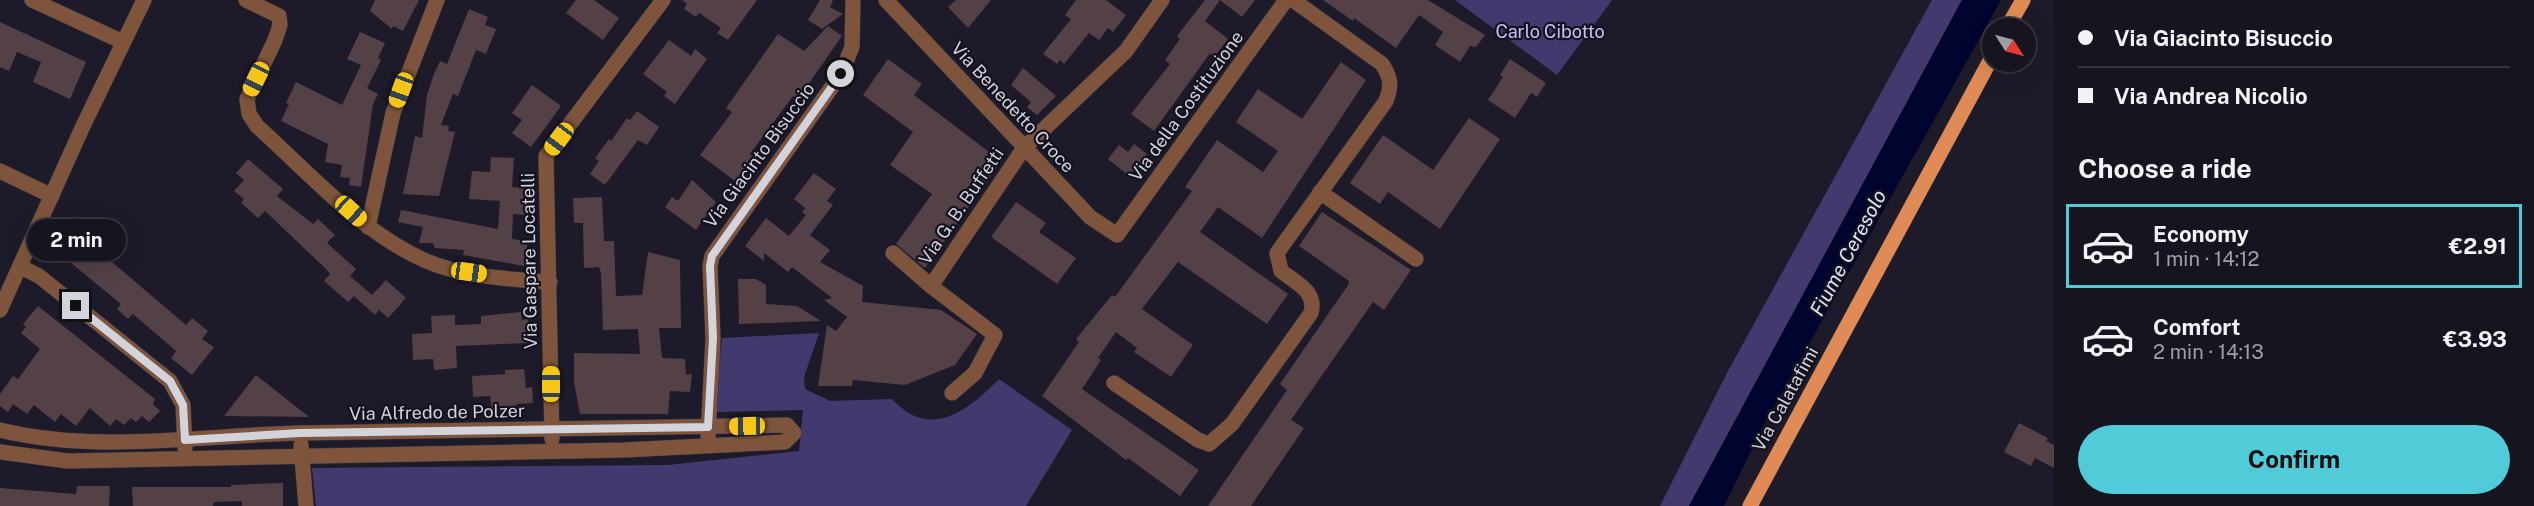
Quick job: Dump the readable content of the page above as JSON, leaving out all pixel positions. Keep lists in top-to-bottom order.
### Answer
{
  "streets": {
    "main road": ["Via Calatafimi"],
    "street": [
      "Via della Costituzione",
      "Via Benedetto Croce",
      "Via Giacinto Bisuccio",
      "Via G. B. Buffetti",
      "Via Gaspare Locatelli",
      "Via Alfredo de Polzer"
    ]
  },
  "crossings": [
    ["Via della Costituzione", "Via Benedetto Croce"],
    ["Via Benedetto Croce", "Via G. B. Buffetti"],
    ["Via Giacinto Bisuccio", "Via Alfredo de Polzer"],
    ["Via Gaspare Locatelli", "Via Alfredo de Polzer"]
  ],
  "water": ["Fiume Ceresolo"],
  "parks": ["Carlo Cibotto"],
  "north": "bottom right",
  "page": {
    "banner": ["Via Giacinto Bisuccio", "Via Andrea Nicolio"],
    "heading": "Choose a ride",
    "list": [
      {
        "name": "Economy",
        "note": "1 min · 14:12",
        "value": "€2.91"
      },
      {
        "name": "Comfort",
        "note": "2 min · 14:13",
        "value": "€3.93"
      }
    ],
    "bubble": "2 min",
    "buttons": "Confirm"
  }
}
